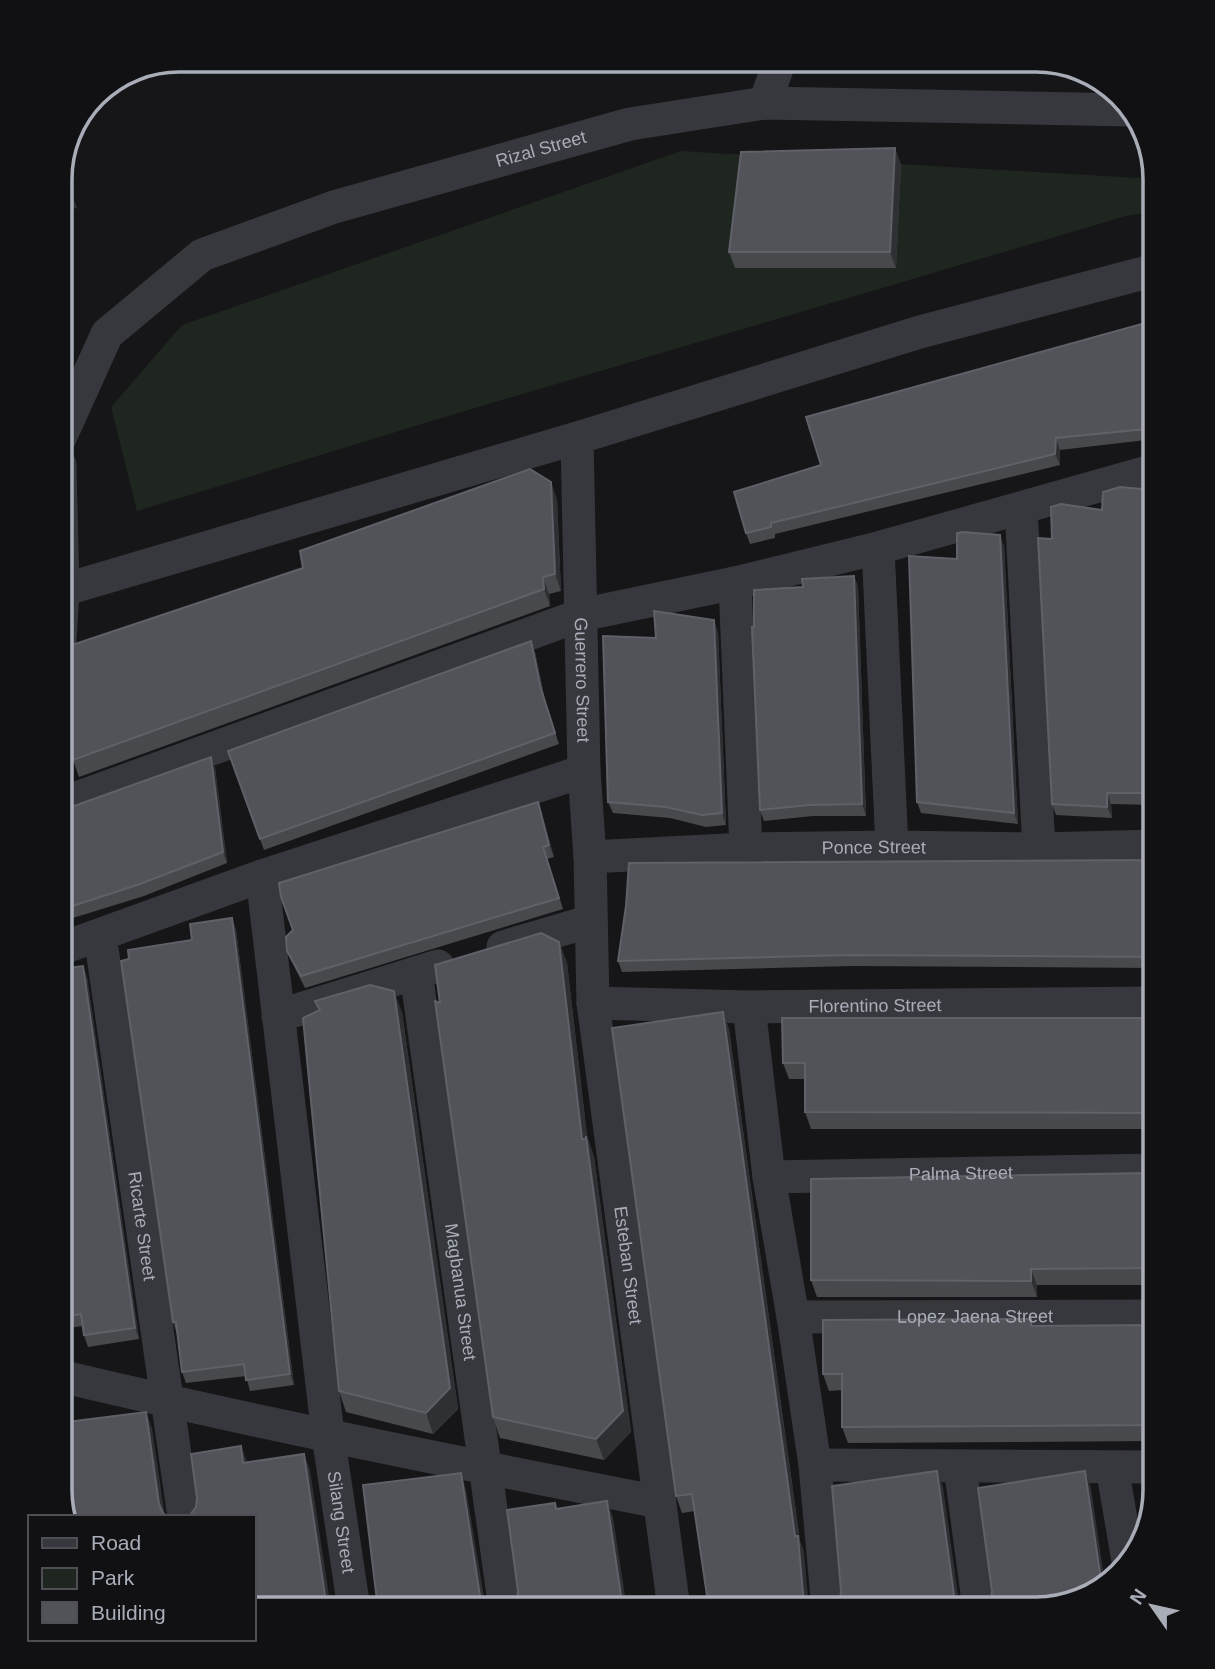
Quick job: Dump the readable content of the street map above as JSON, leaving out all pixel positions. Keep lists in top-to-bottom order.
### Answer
{
  "streets": {
    "street": [
      "Rizal Street",
      "Guerrero Street",
      "Ponce Street",
      "Florentino Street",
      "Palma Street",
      "Ricarte Street",
      "Esteban Street",
      "Magbanua Street",
      "Lopez Jaena Street",
      "Silang Street"
    ]
  },
  "crossings": [
    ["Guerrero Street", "Ponce Street"],
    ["Guerrero Street", "Esteban Street"],
    ["Florentino Street", "Esteban Street"]
  ],
  "legend": ["Road", "Park", "Building"],
  "north": "top left"
}
